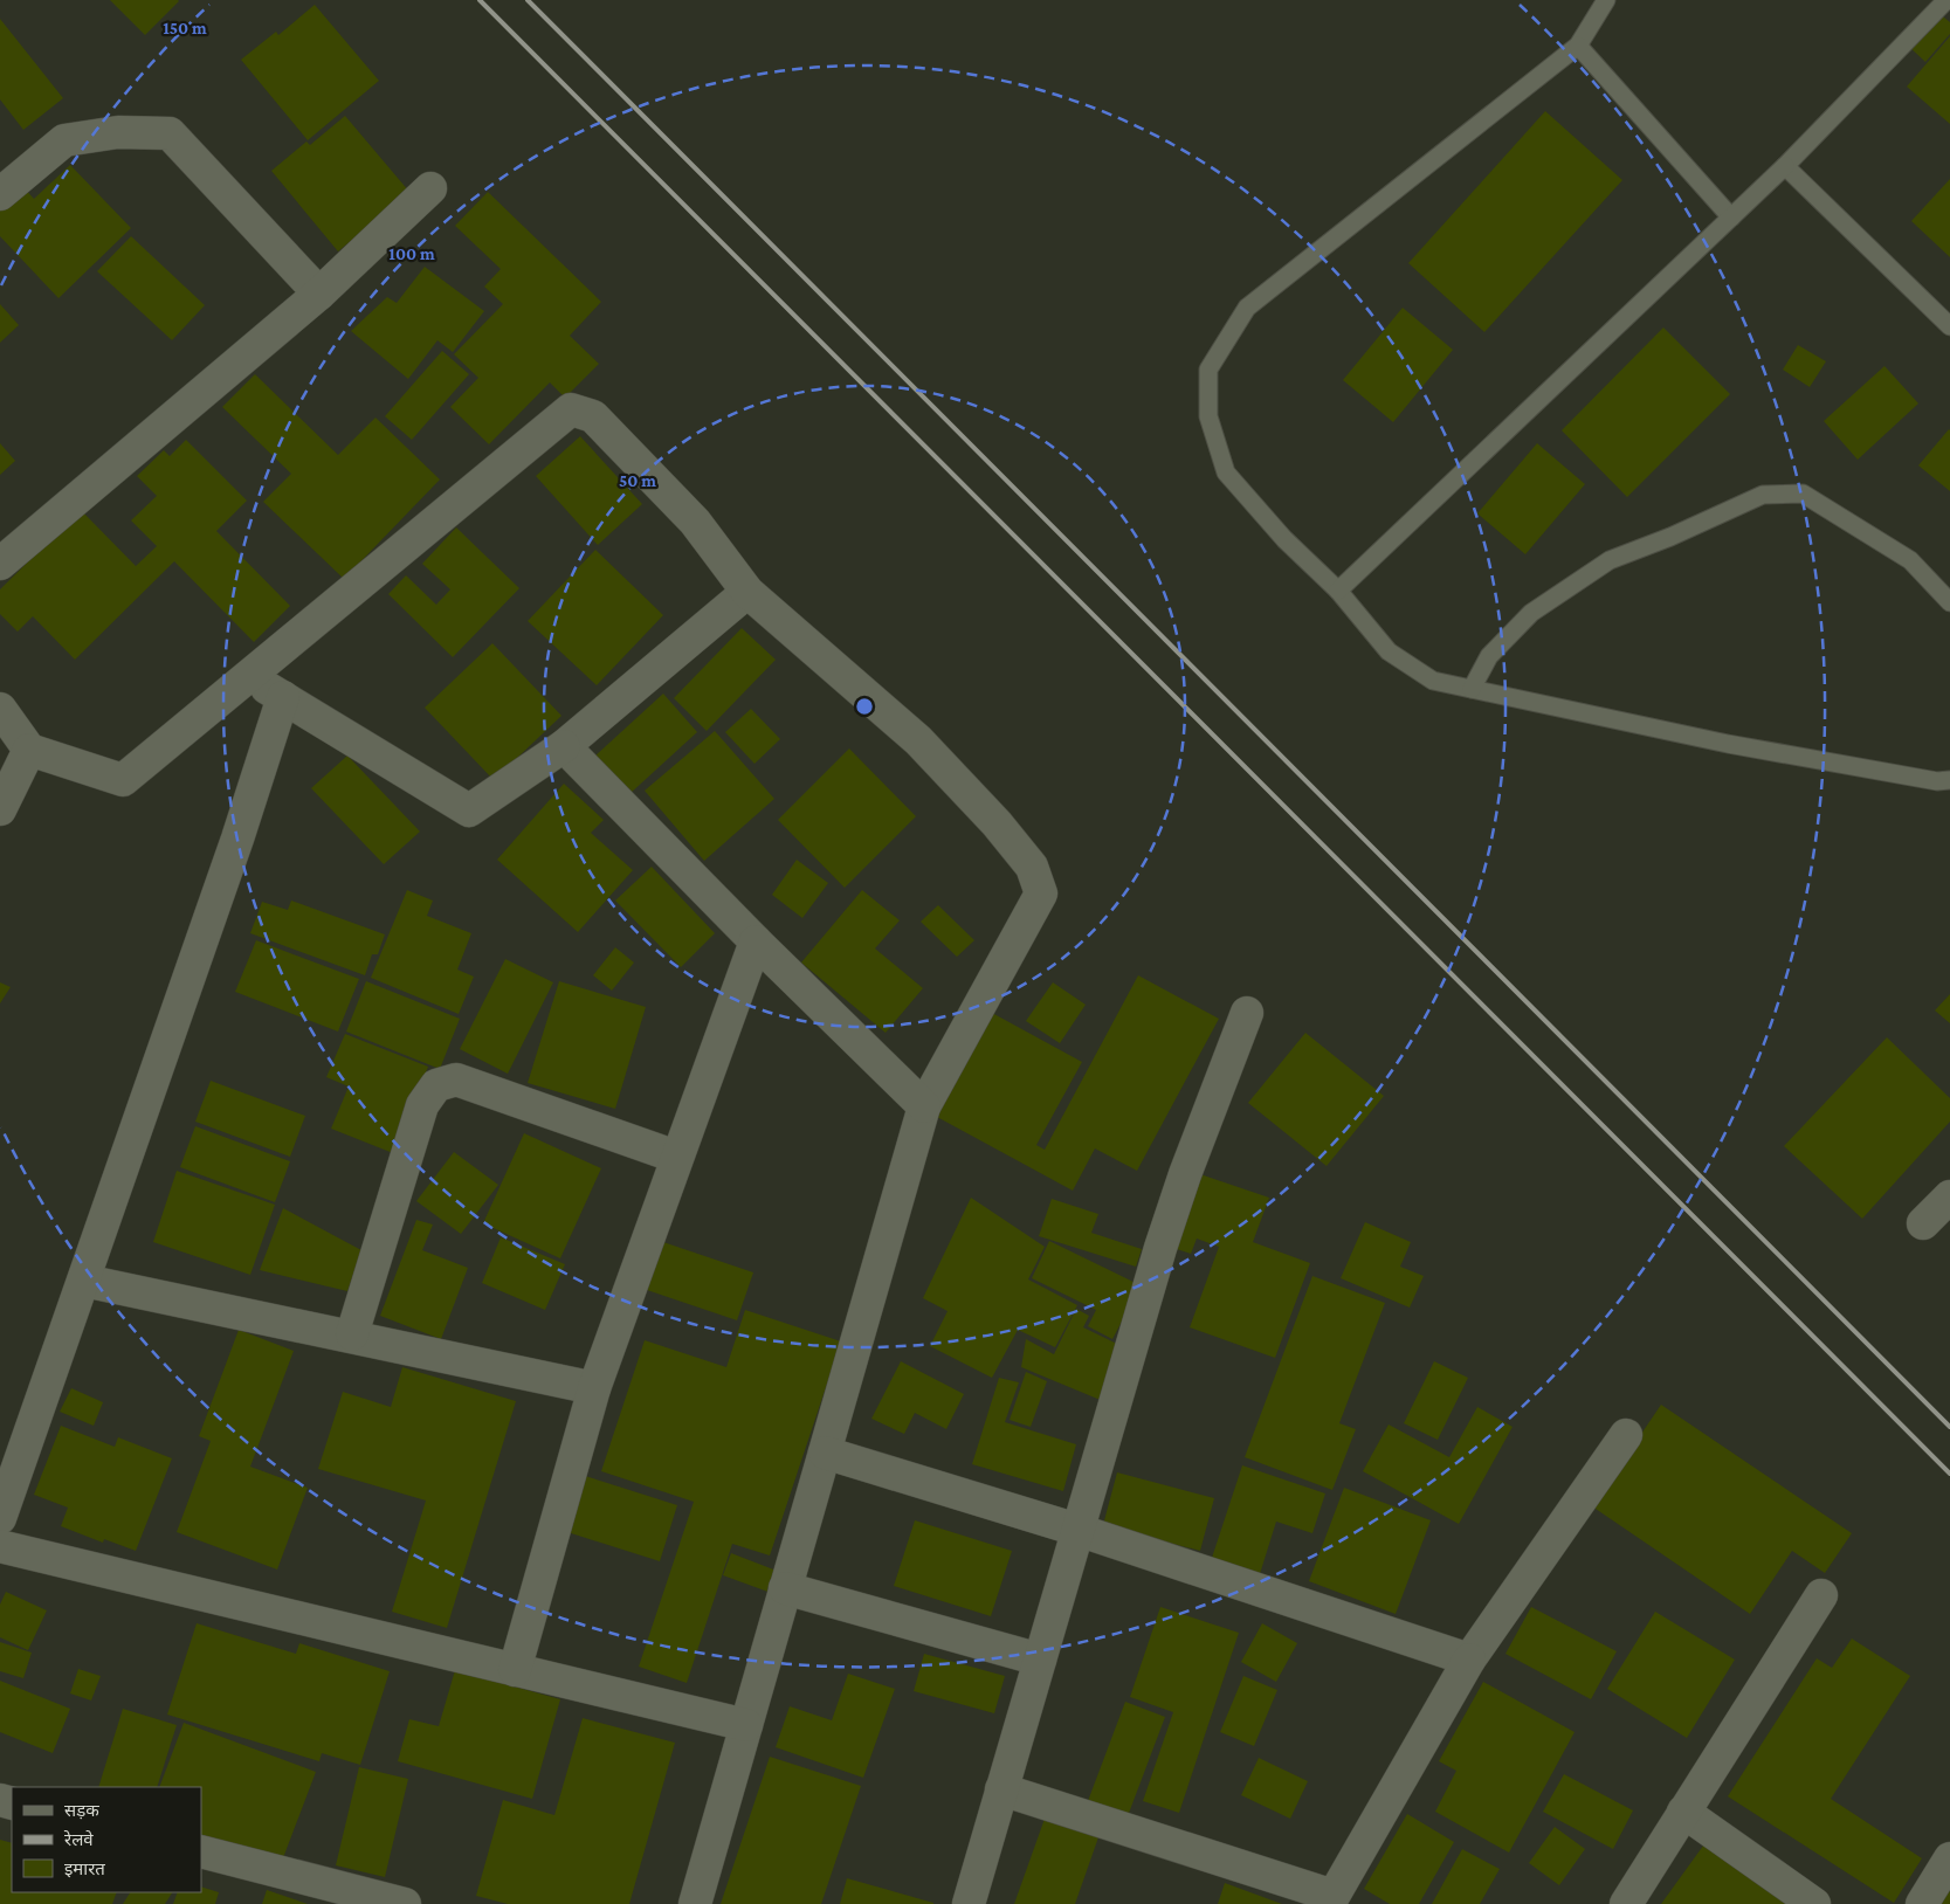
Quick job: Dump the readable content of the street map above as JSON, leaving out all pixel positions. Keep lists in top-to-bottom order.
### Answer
{
  "legend": ["सड़क", "रेलवे", "इमारत"],
  "rings": ["150 m", "100 m", "50 m"]
}
